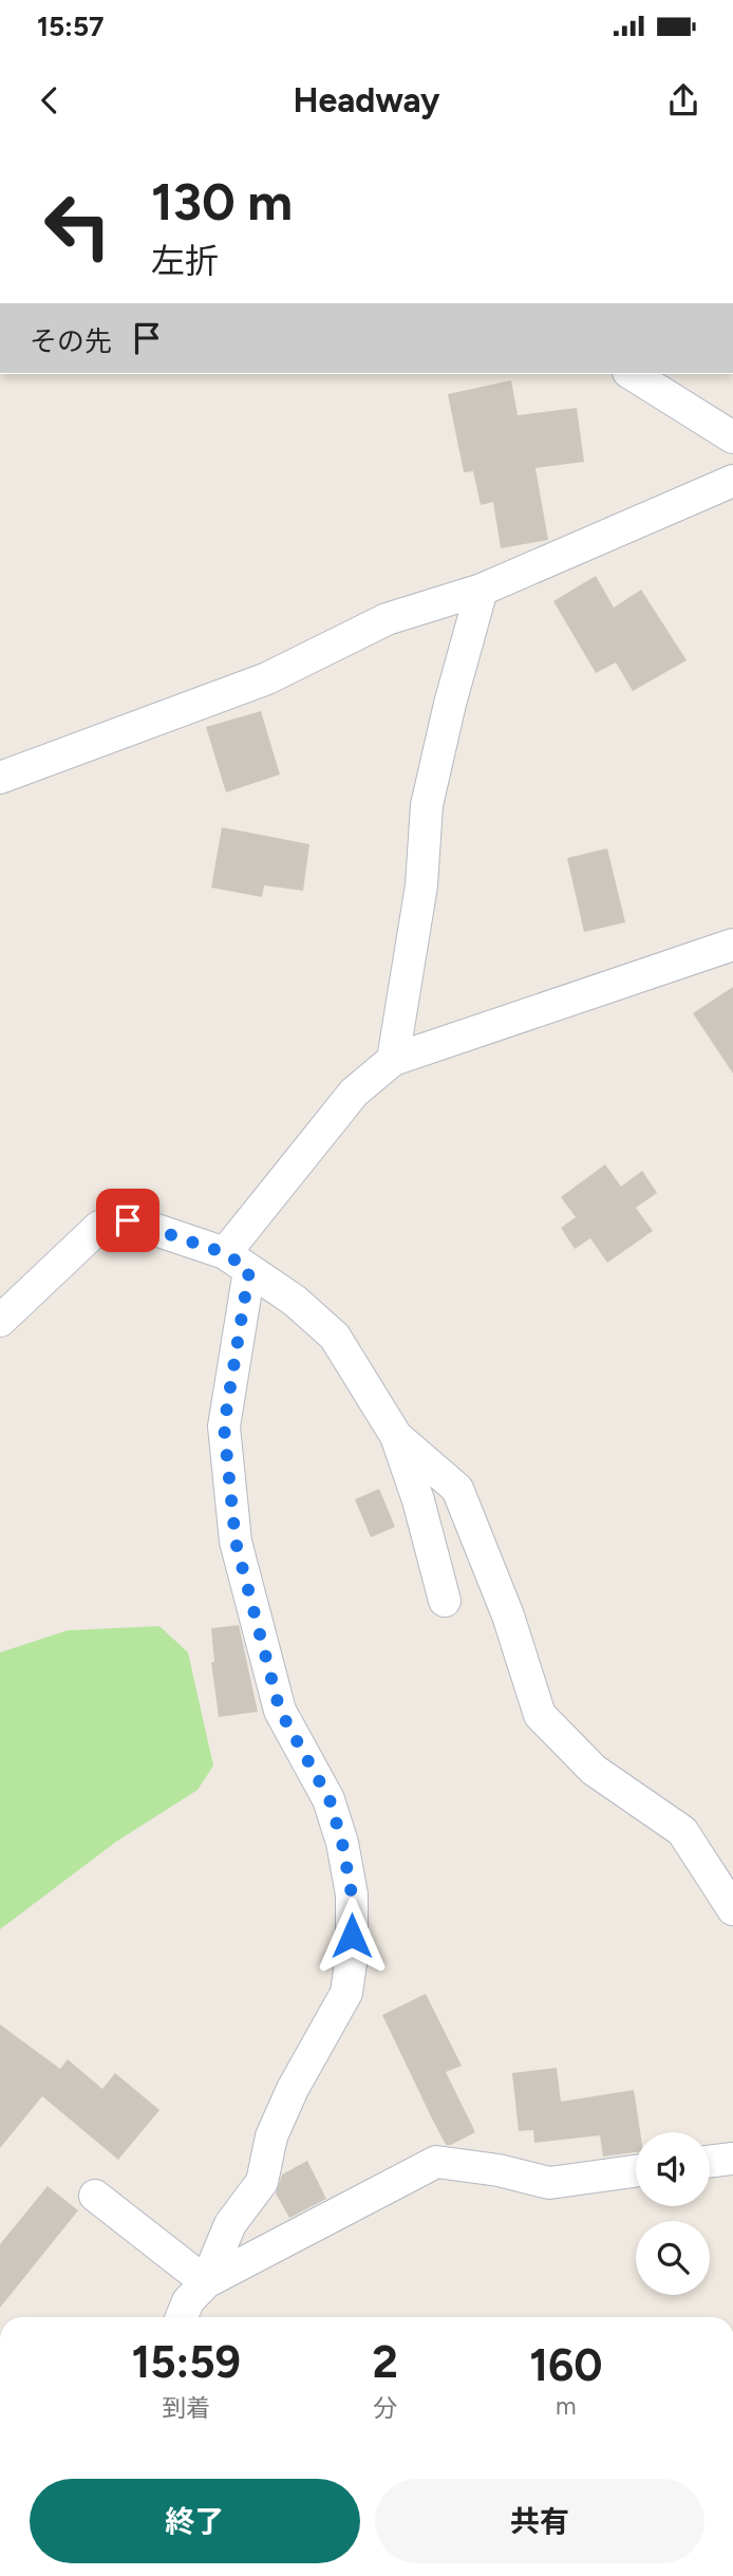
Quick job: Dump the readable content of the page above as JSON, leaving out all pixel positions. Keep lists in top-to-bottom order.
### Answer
{
  "page": {
    "status": "15:57",
    "header": "Headway",
    "turn": ["130 m", "左折"],
    "then": "その先",
    "eta": [
      "15:59",
      "到着",
      "2",
      "分",
      "160",
      "m"
    ],
    "buttons": ["終了", "共有"]
  }
}
